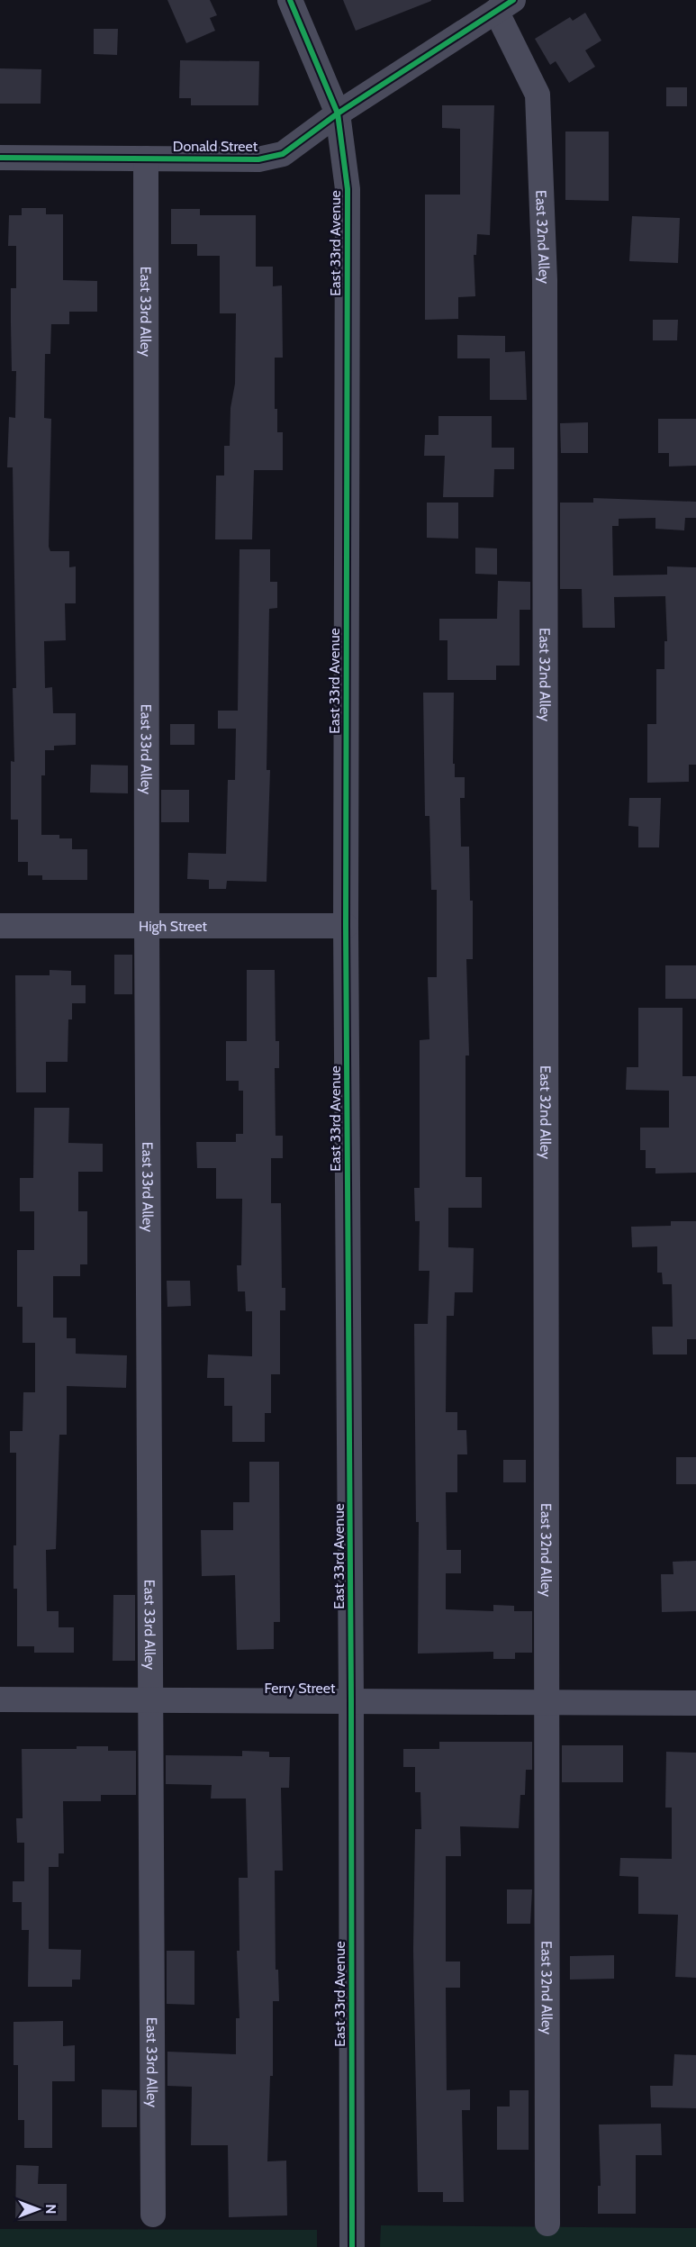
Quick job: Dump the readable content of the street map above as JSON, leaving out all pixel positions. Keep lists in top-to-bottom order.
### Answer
{
  "streets": {
    "street": [
      "Donald Street",
      "East 32nd Alley",
      "East 33rd Avenue",
      "East 33rd Alley",
      "High Street",
      "Ferry Street"
    ]
  },
  "crossings": [
    ["Donald Street", "East 32nd Alley"],
    ["Donald Street", "East 33rd Avenue"],
    ["Donald Street", "East 33rd Alley"],
    ["East 32nd Alley", "Ferry Street"],
    ["East 33rd Avenue", "High Street"],
    ["East 33rd Avenue", "Ferry Street"],
    ["East 33rd Alley", "High Street"],
    ["East 33rd Alley", "Ferry Street"]
  ],
  "north": "right"
}
